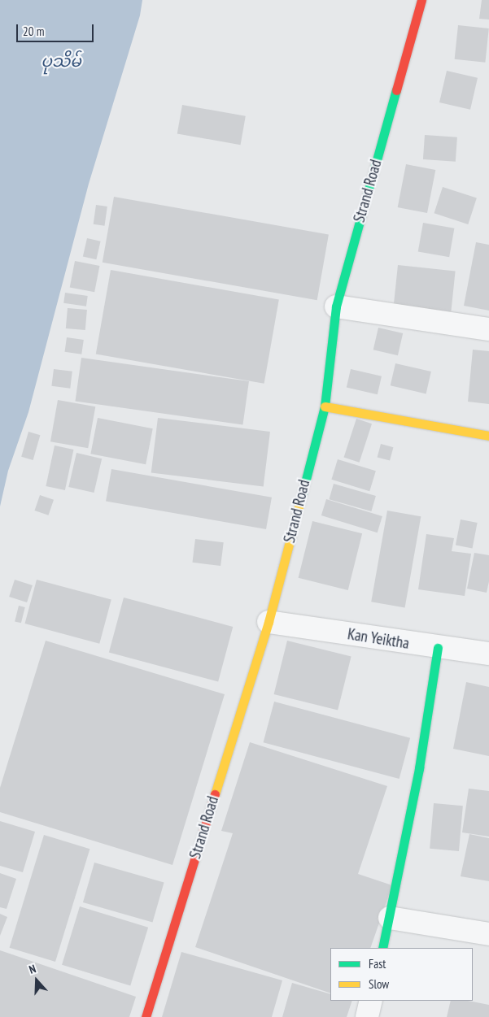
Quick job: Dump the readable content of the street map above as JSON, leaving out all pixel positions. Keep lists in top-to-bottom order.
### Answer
{
  "streets": {
    "main road": ["Strand Road"],
    "street": ["Kan Yeiktha"]
  },
  "crossings": [
    ["Strand Road", "Kan Yeiktha"]
  ],
  "water": ["ပုသိမ်"],
  "legend": ["Fast", "Slow"],
  "scale_bar": "20 m",
  "north": "top"
}
